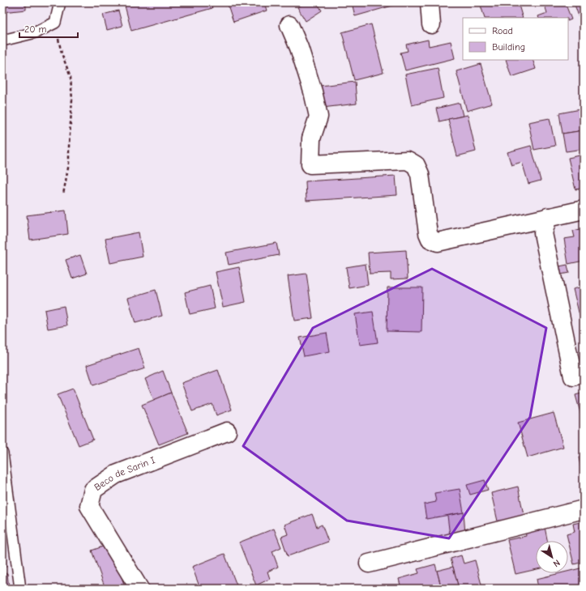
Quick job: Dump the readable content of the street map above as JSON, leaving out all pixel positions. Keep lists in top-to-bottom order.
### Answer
{
  "streets": {
    "street": ["Beco de Sarin I"]
  },
  "legend": ["Road", "Building"],
  "scale_bar": "20 m",
  "north": "bottom right"
}
